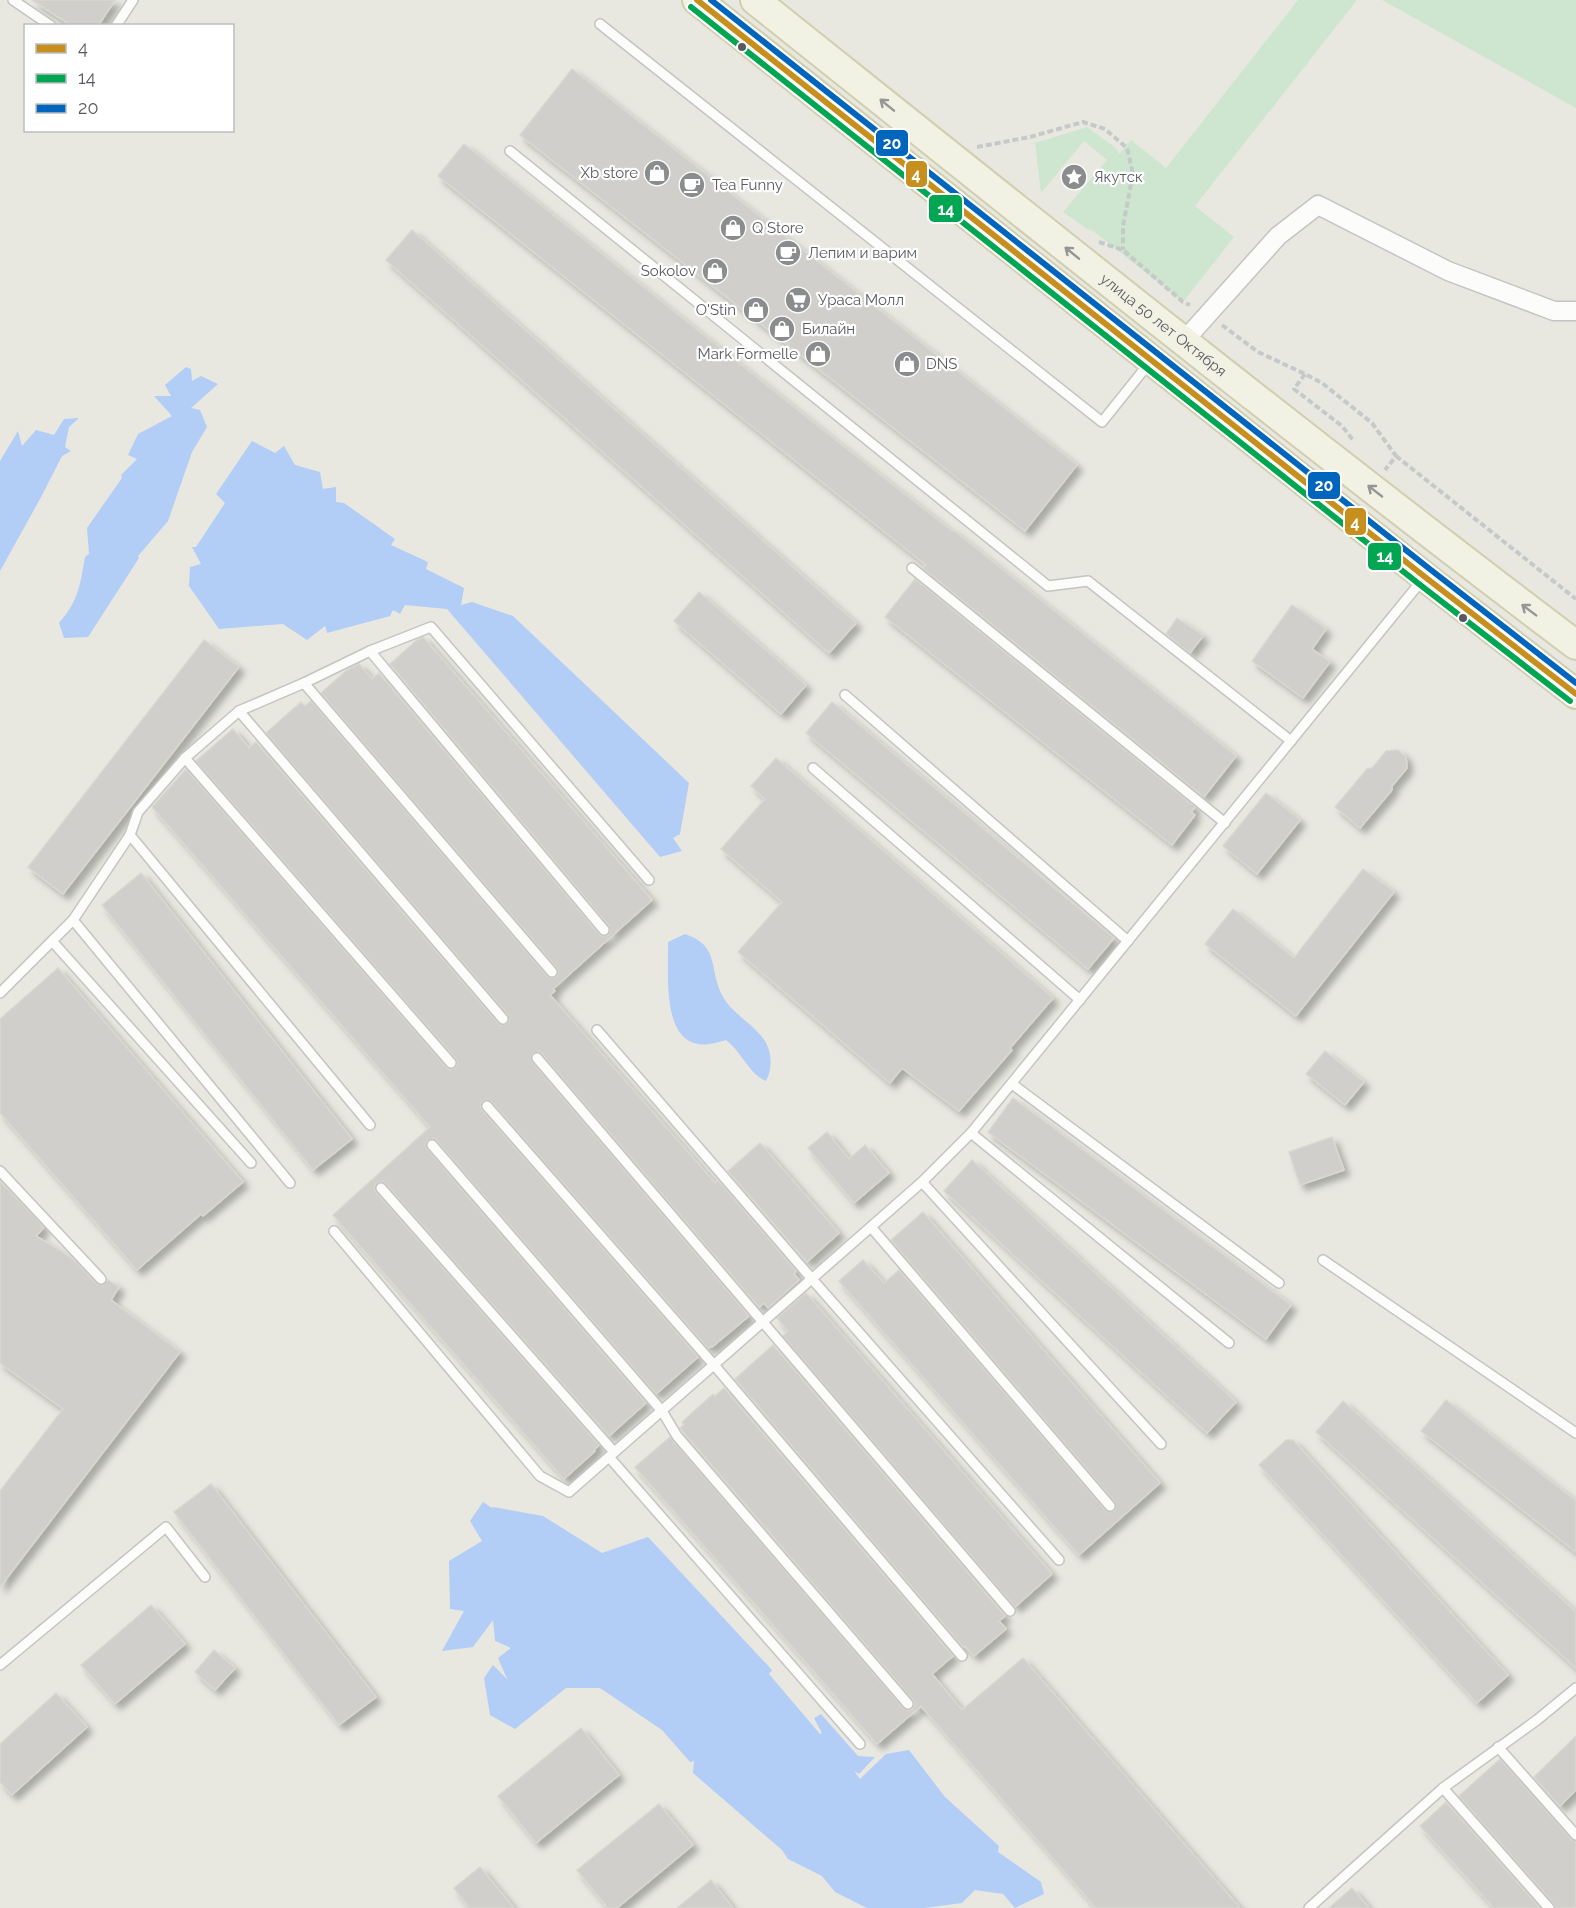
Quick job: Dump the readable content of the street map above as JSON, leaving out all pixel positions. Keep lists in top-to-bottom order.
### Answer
{
  "streets": {
    "main road": ["улица 50 лет Октября"]
  },
  "places": {
    "shop": [
      "Xb store",
      "Q Store",
      "Sokolov",
      "O'Stin",
      "Билайн",
      "Mark Formelle",
      "DNS"
    ],
    "place": ["Якутск"],
    "cafe": ["Tea Funny", "Лепим и варим"],
    "supermarket": ["Ураса Молл"]
  },
  "lines": ["transit line 4", "transit line 20", "transit line 14"],
  "legend": ["4", "14", "20"]
}
